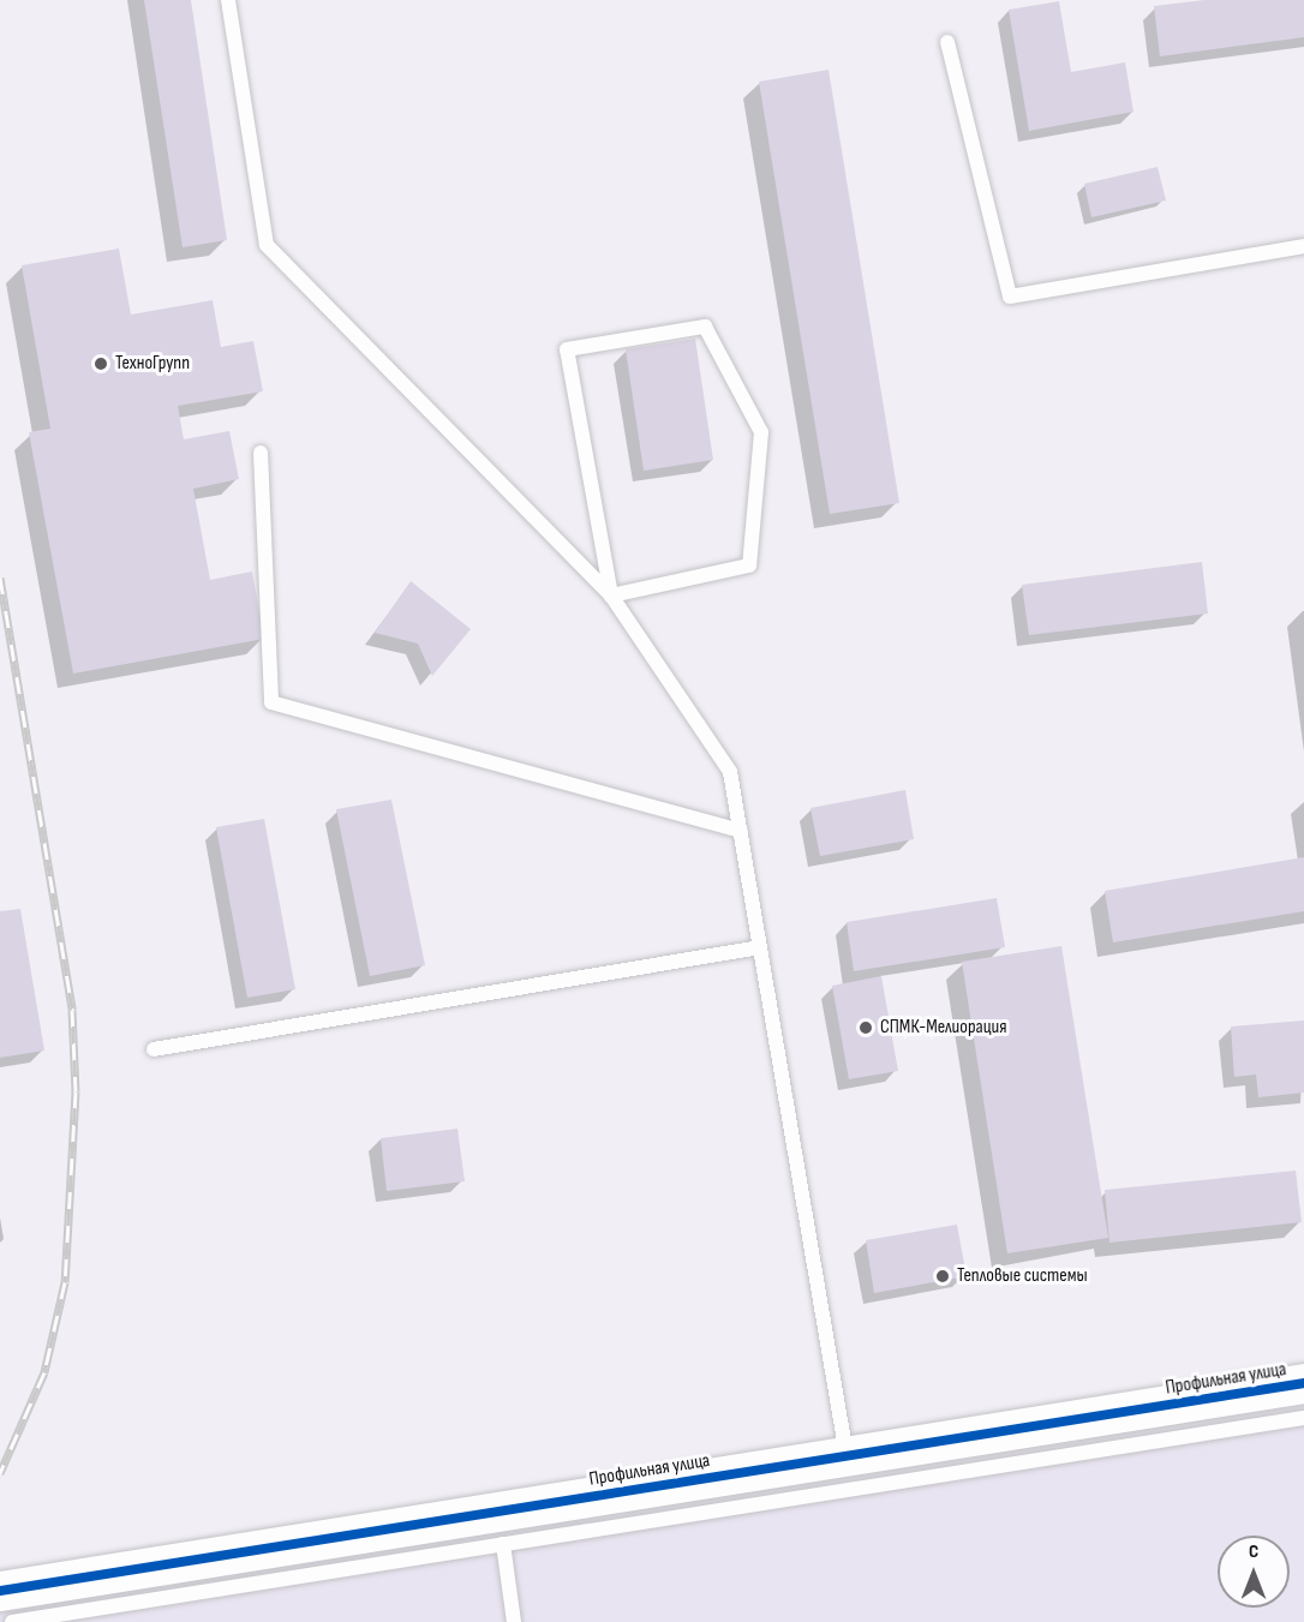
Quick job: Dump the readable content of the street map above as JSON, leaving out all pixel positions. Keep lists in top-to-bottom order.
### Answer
{
  "streets": {
    "street": ["Профильная улица"]
  },
  "places": ["ТехноГрупп", "СПМК-Мелиорация", "Тепловые системы"],
  "north": "top"
}
